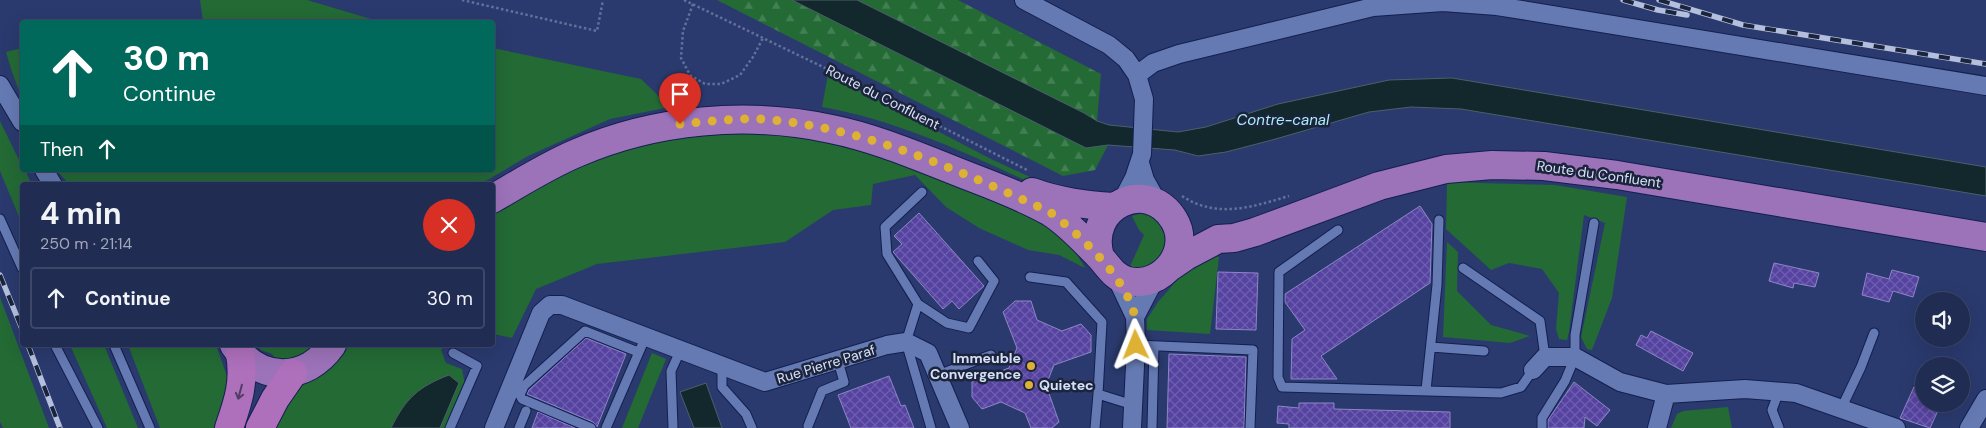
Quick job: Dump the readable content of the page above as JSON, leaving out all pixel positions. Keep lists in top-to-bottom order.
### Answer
{
  "streets": {
    "main road": ["Route du Confluent"],
    "street": ["Rue Pierre Paraf"]
  },
  "water": ["Contre-canal"],
  "places": ["Immeuble Convergence", "Quietec"],
  "page": {
    "turn": ["30 m", "Continue"],
    "then": "Then",
    "heading": ["4 min", "250 m · 21:14"],
    "list": [
      {
        "name": "Continue",
        "value": "30 m"
      }
    ]
  }
}
